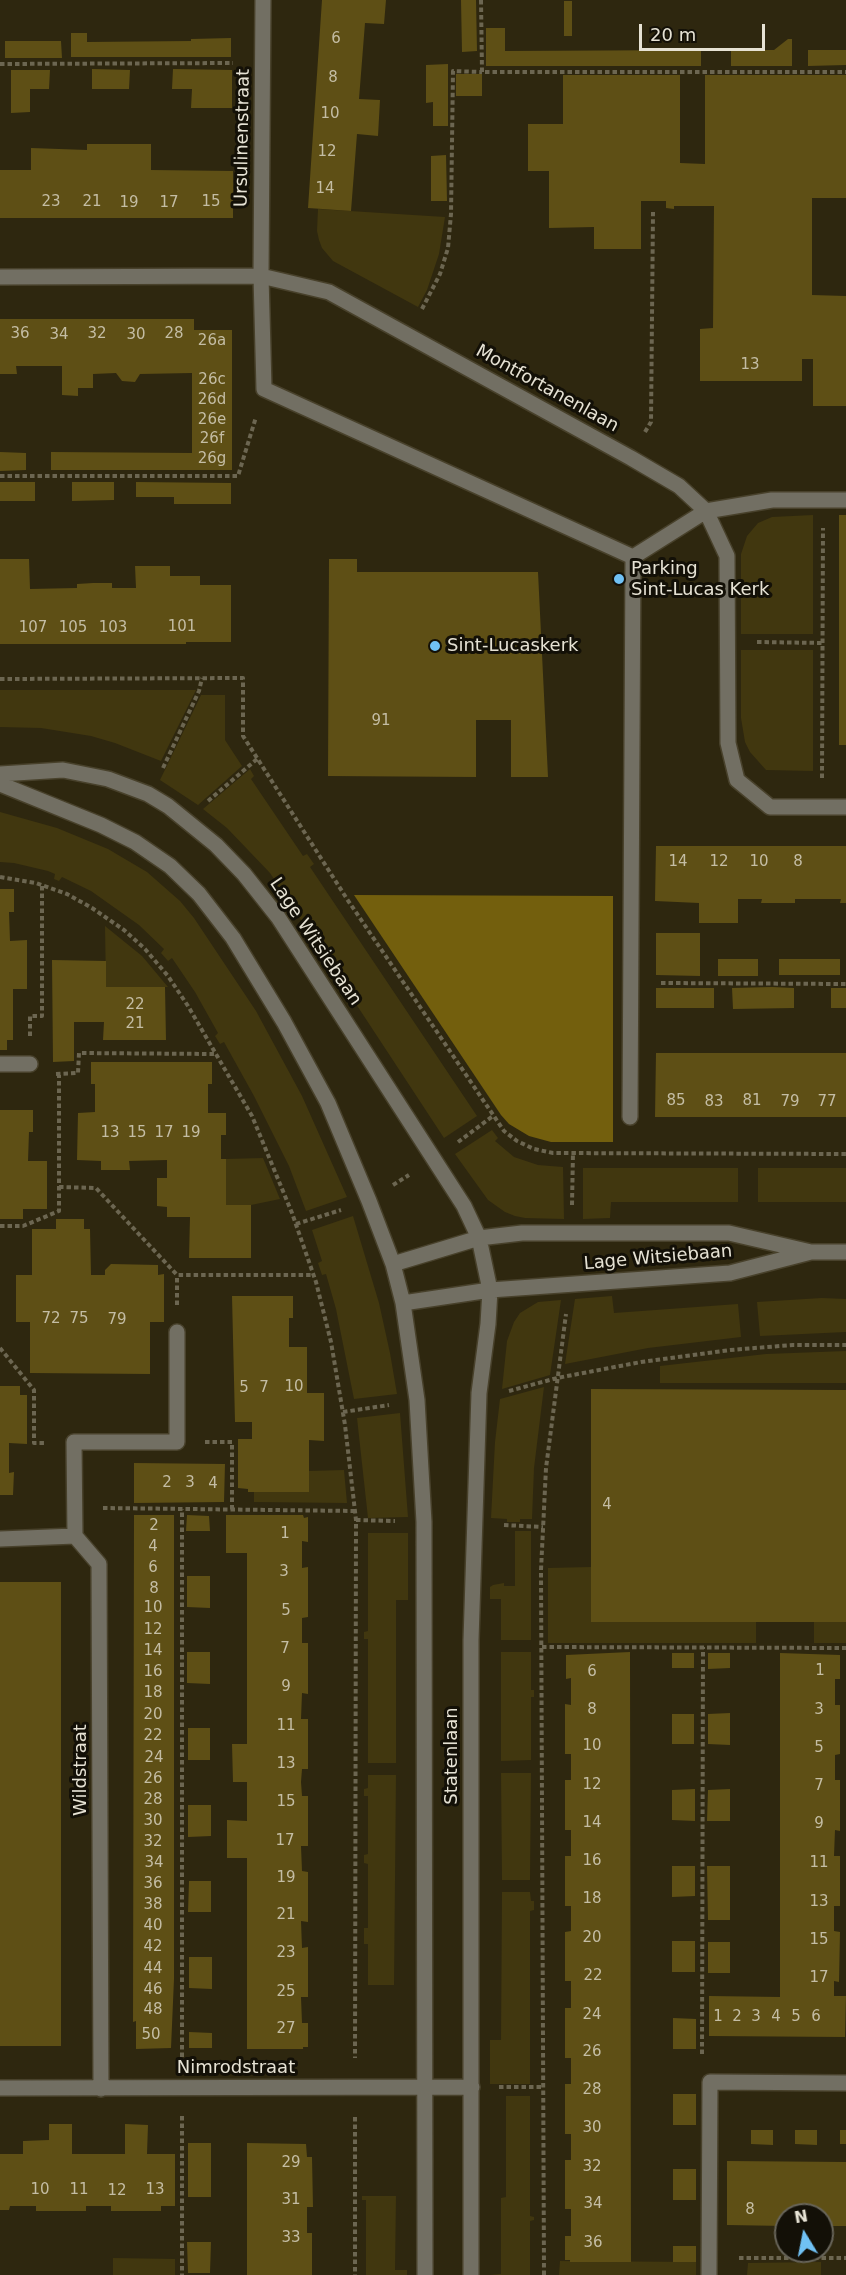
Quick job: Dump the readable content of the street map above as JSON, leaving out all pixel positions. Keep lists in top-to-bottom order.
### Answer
{
  "streets": {
    "street": [
      "Ursulinenstraat",
      "Montfortanenlaan",
      "Lage Witsiebaan",
      "Statenlaan",
      "Wildstraat",
      "Nimrodstraat"
    ]
  },
  "crossings": [
    ["Ursulinenstraat", "Montfortanenlaan"],
    ["Lage Witsiebaan", "Statenlaan"],
    ["Statenlaan", "Nimrodstraat"],
    ["Wildstraat", "Nimrodstraat"]
  ],
  "places": ["Parking Sint-Lucas Kerk", "Sint-Lucaskerk"],
  "house_numbers": [
    "6",
    "8",
    "10",
    "12",
    "14",
    "23",
    "21",
    "15",
    "19",
    "17",
    "36",
    "32",
    "28",
    "34",
    "30",
    "26a",
    "13",
    "26c",
    "26d",
    "26e",
    "26f",
    "26g",
    "101",
    "107",
    "105",
    "103",
    "91",
    "14",
    "12",
    "10",
    "8",
    "22",
    "21",
    "85",
    "81",
    "83",
    "79",
    "77",
    "13",
    "15",
    "17",
    "19",
    "72",
    "75",
    "79",
    "10",
    "5",
    "7",
    "2",
    "3",
    "4",
    "4",
    "2",
    "1",
    "4",
    "6",
    "3",
    "8",
    "10",
    "5",
    "12",
    "7",
    "14",
    "1",
    "16",
    "6",
    "9",
    "18",
    "8",
    "3",
    "20",
    "11",
    "22",
    "10",
    "5",
    "24",
    "13",
    "26",
    "12",
    "7",
    "28",
    "15",
    "30",
    "14",
    "9",
    "17",
    "32",
    "16",
    "34",
    "11",
    "19",
    "36",
    "18",
    "13",
    "38",
    "21",
    "40",
    "20",
    "15",
    "42",
    "23",
    "44",
    "22",
    "17",
    "46",
    "25",
    "48",
    "24",
    "1",
    "2",
    "3",
    "4",
    "5",
    "6",
    "27",
    "50",
    "26",
    "28",
    "30",
    "29",
    "32",
    "10",
    "11",
    "13",
    "12",
    "31",
    "34",
    "8",
    "33",
    "36"
  ],
  "scale_bar": "20 m",
  "north": "top"
}
